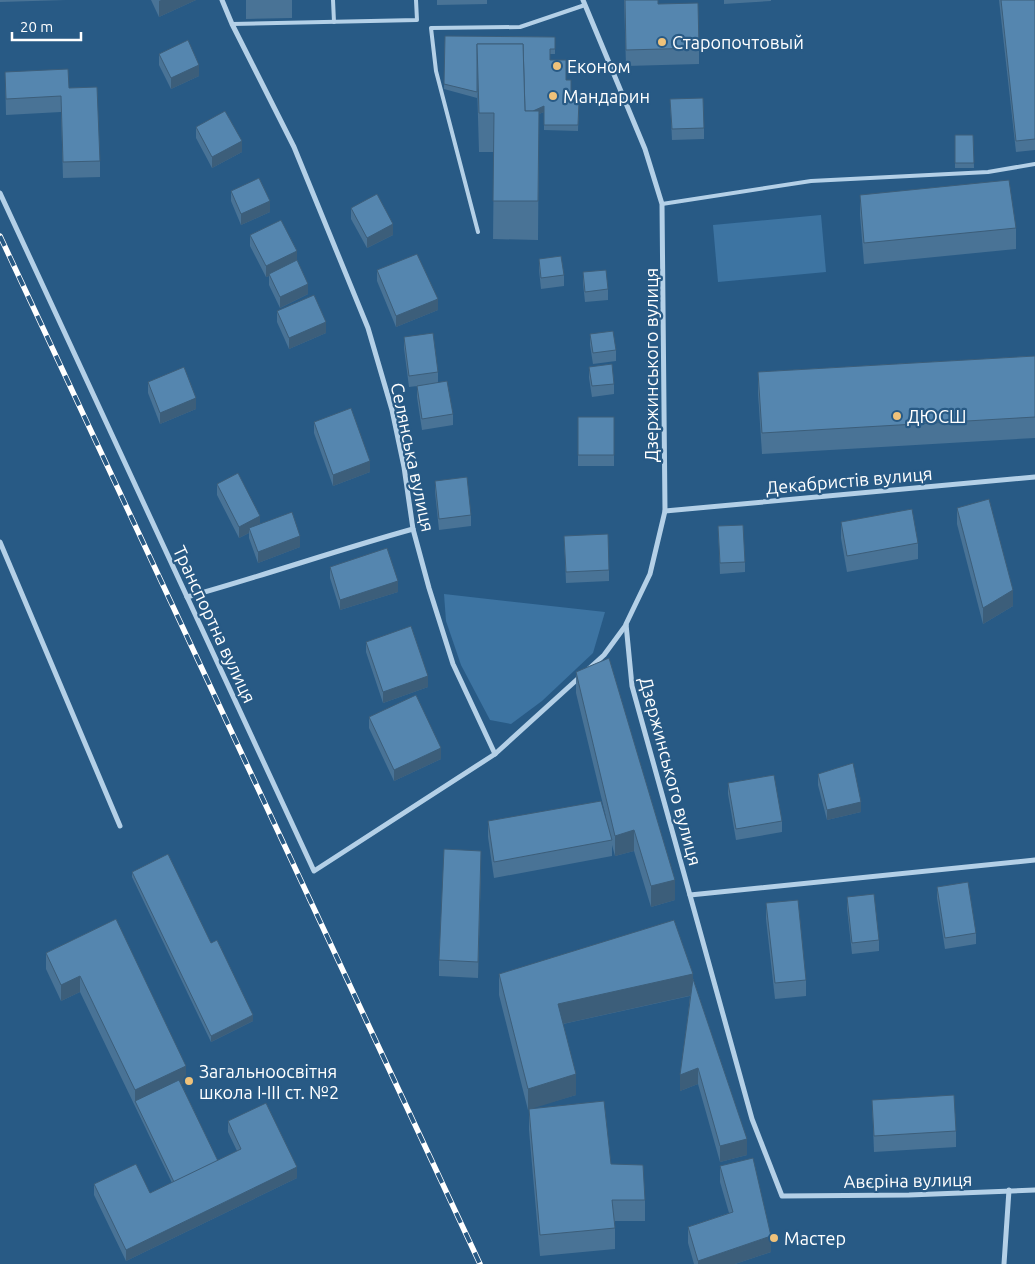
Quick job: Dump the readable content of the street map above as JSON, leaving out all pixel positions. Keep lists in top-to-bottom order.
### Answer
{
  "streets": {
    "street": [
      "Дзержинського вулиця",
      "Селянська вулиця",
      "Декабристів вулиця",
      "Транспортна вулиця",
      "Авєріна вулиця"
    ]
  },
  "crossings": [
    ["Дзержинського вулиця", "Декабристів вулиця"],
    ["Дзержинського вулиця", "Авєріна вулиця"],
    ["Селянська вулиця", "Транспортна вулиця"]
  ],
  "places": [
    "Старопочтовый",
    "Економ",
    "Мандарин",
    "ДЮСШ",
    "Загальноосвітня школа І-ІІІ ст. №2",
    "Мастер"
  ],
  "scale_bar": "20 m"
}
